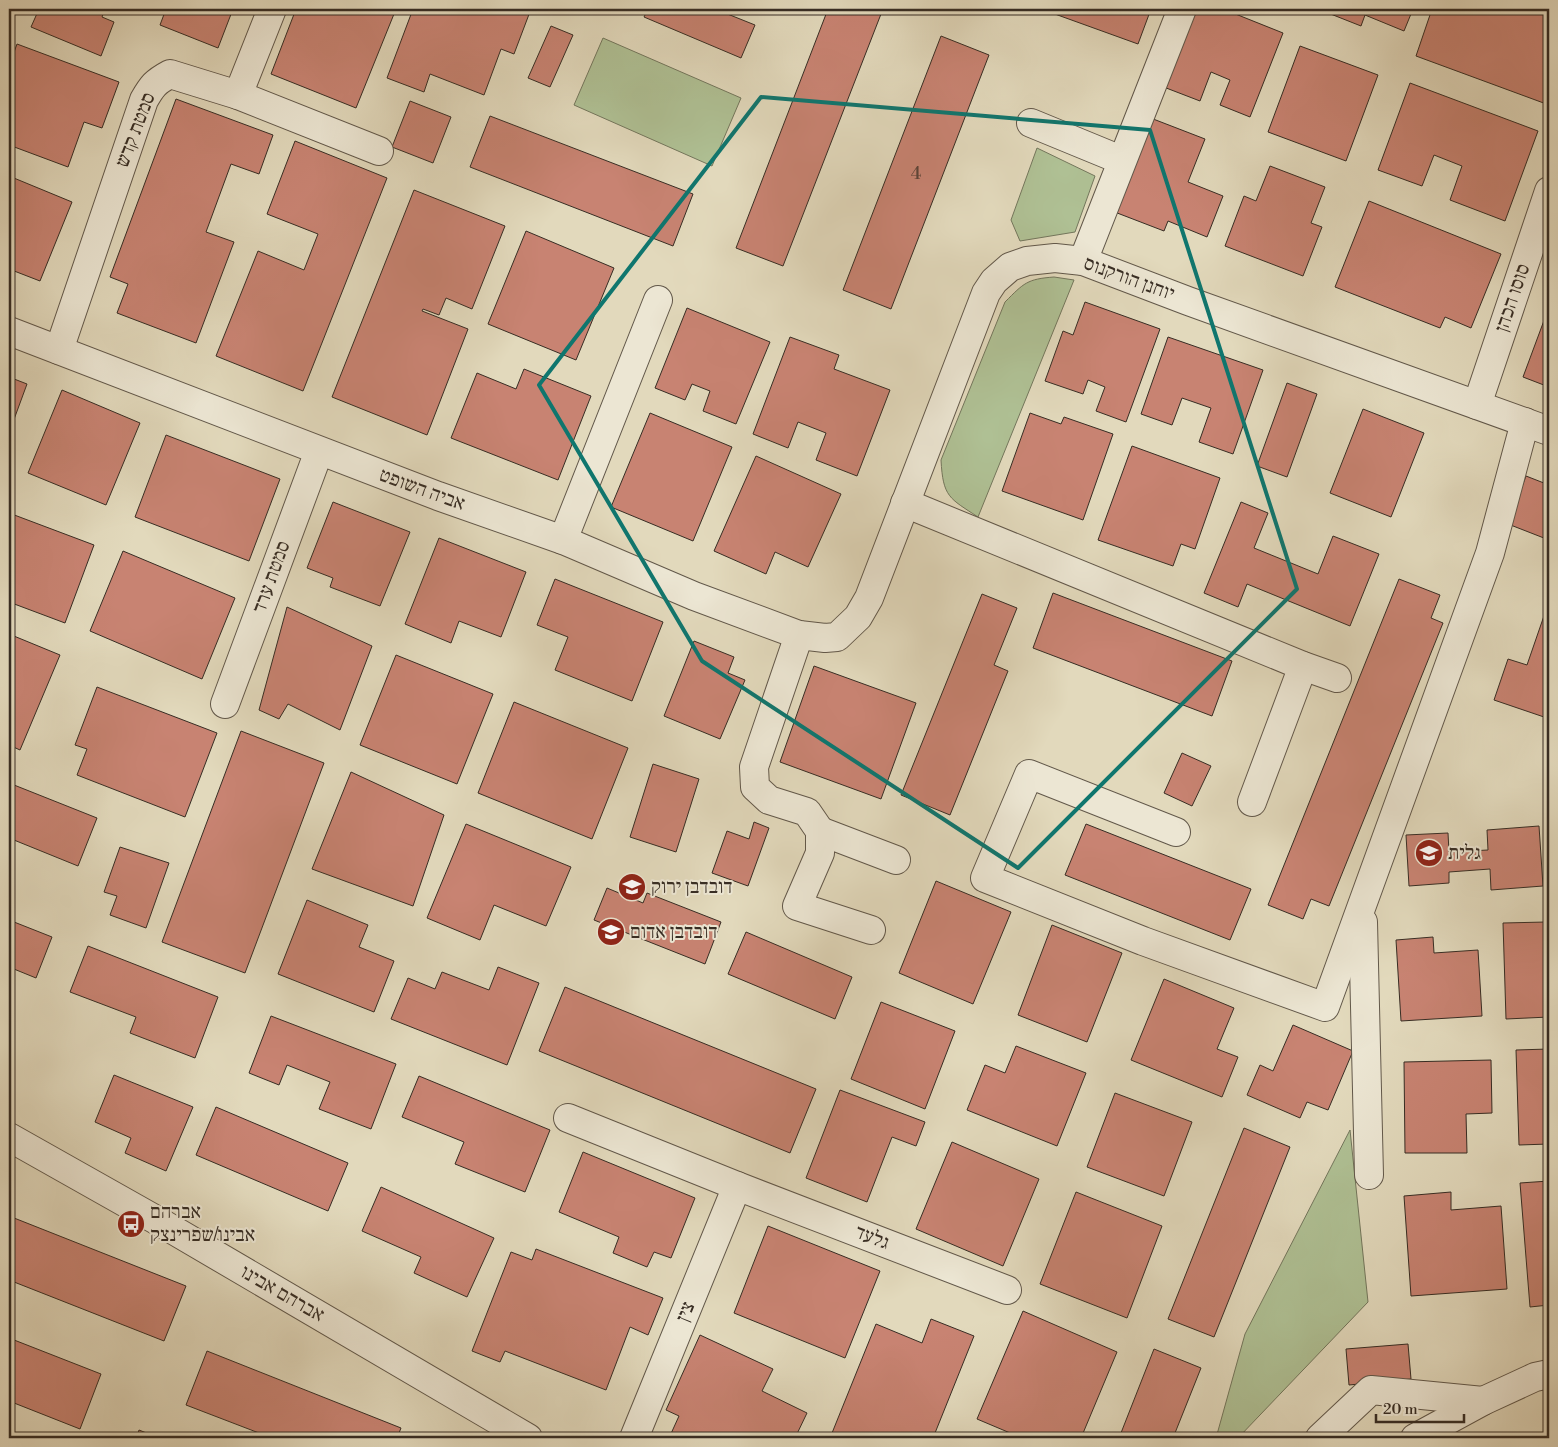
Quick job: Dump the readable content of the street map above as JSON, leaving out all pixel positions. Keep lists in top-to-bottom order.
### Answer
{
  "streets": {
    "street": [
      "סמטת קדש",
      "יוחנן הורקנוס",
      "סוסו הכהן",
      "אביה השופט",
      "סמטת ערד",
      "גלעד",
      "אברהם אבינו",
      "צין"
    ]
  },
  "crossings": [
    ["סמטת קדש", "אביה השופט"],
    ["יוחנן הורקנוס", "סוסו הכהן"],
    ["יוחנן הורקנוס", "אביה השופט"],
    ["אביה השופט", "סמטת ערד"],
    ["גלעד", "צין"]
  ],
  "places": {
    "school or university": ["גלית", "דובדבן ירוק", "דובדבן אדום"],
    "bus stop": ["אברהם אבינו/שפרינצק"]
  },
  "house_numbers": ["4"],
  "scale_bar": "20 m"
}
